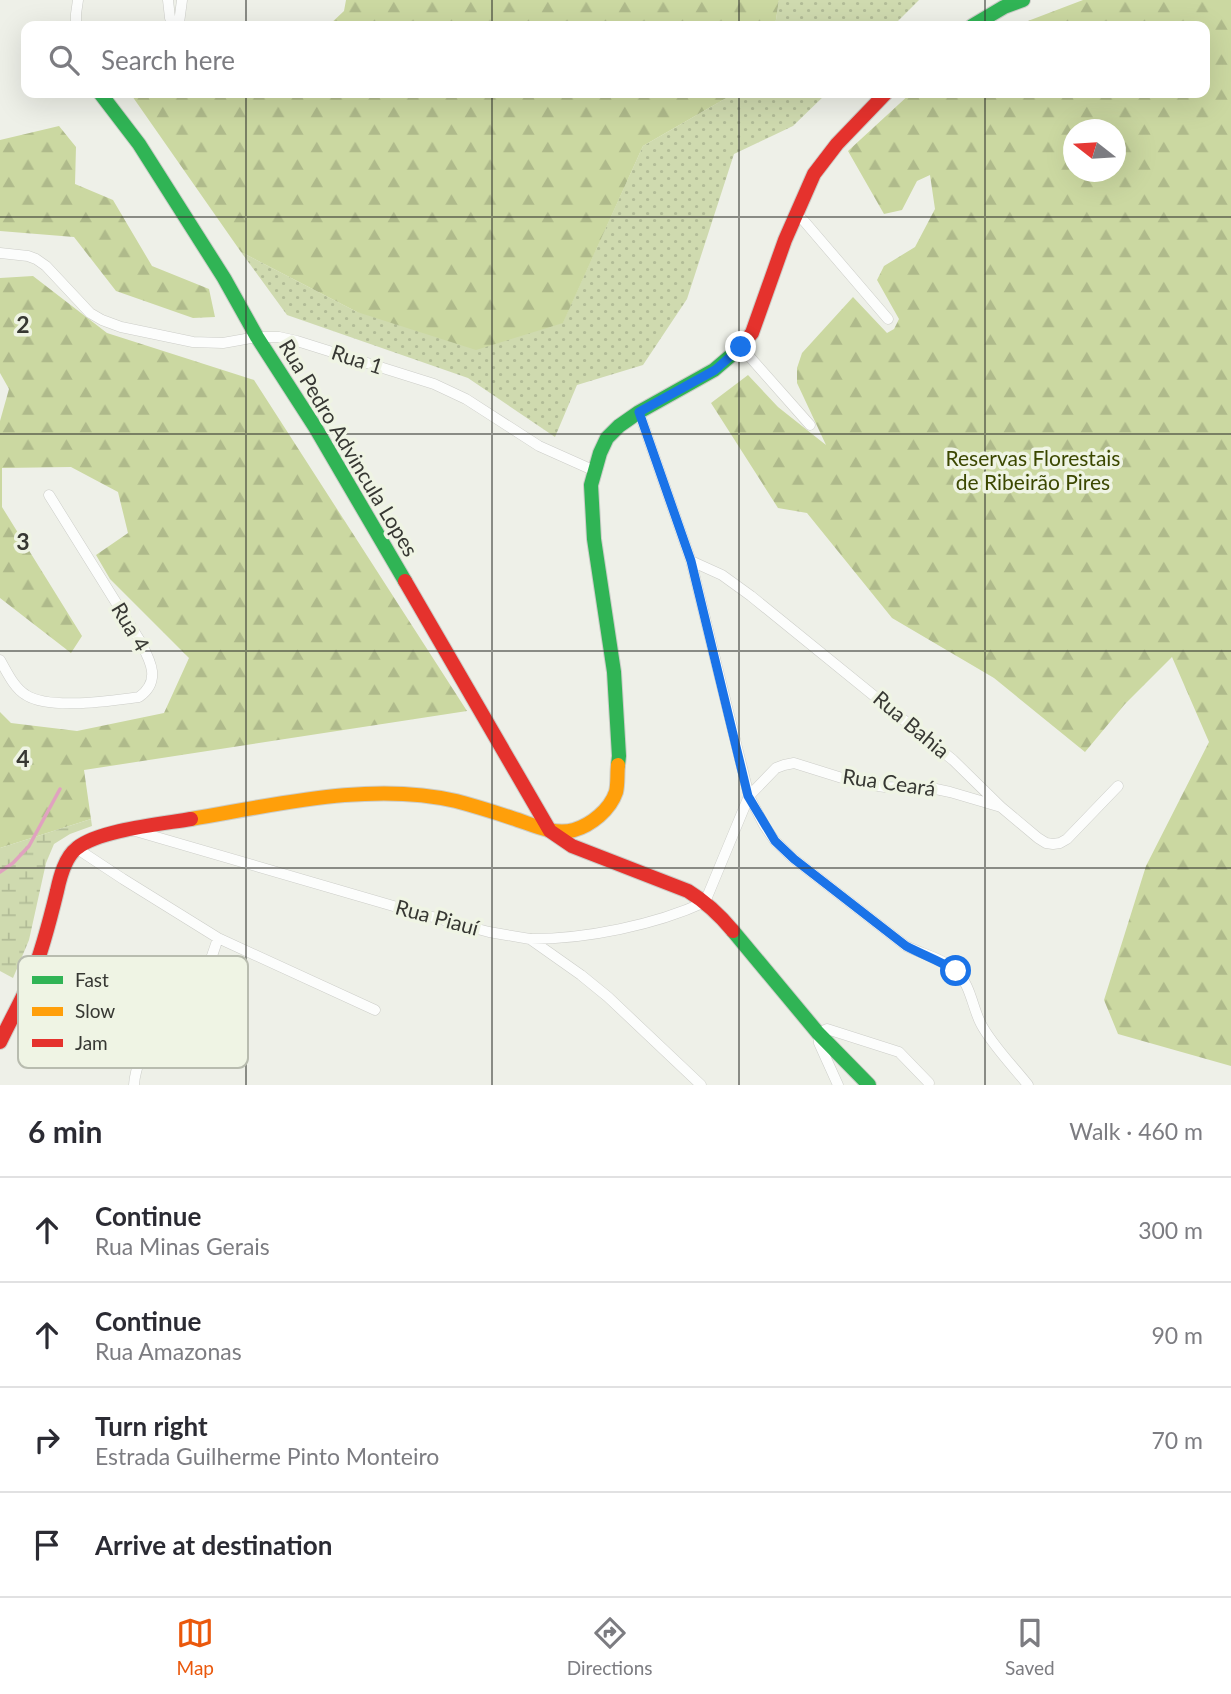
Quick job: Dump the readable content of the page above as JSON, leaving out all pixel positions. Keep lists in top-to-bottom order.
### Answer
{
  "streets": {
    "main road": ["Rua Pedro Advincula Lopes"],
    "street": [
      "Rua 1",
      "Rua 4",
      "Rua Bahia",
      "Rua Ceará",
      "Rua Piauí"
    ]
  },
  "crossings": [
    ["Rua 1", "Rua Pedro Advincula Lopes"],
    ["Rua Bahia", "Rua Ceará"]
  ],
  "parks": ["Reservas Florestais de Ribeirão Pires"],
  "legend": ["Fast", "Slow", "Jam"],
  "north": "left",
  "page": {
    "search": "Search here",
    "heading": ["6 min", "Walk · 460 m"],
    "list": [
      ["Continue", "Rua Minas Gerais", "300 m"],
      ["Continue", "Rua Amazonas", "90 m"],
      ["Turn right", "Estrada Guilherme Pinto Monteiro", "70 m"],
      "Arrive at destination"
    ],
    "nav": ["Map", "Directions", "Saved"]
  },
  "grid": {
    "rows": ["2", "3", "4"]
  }
}
